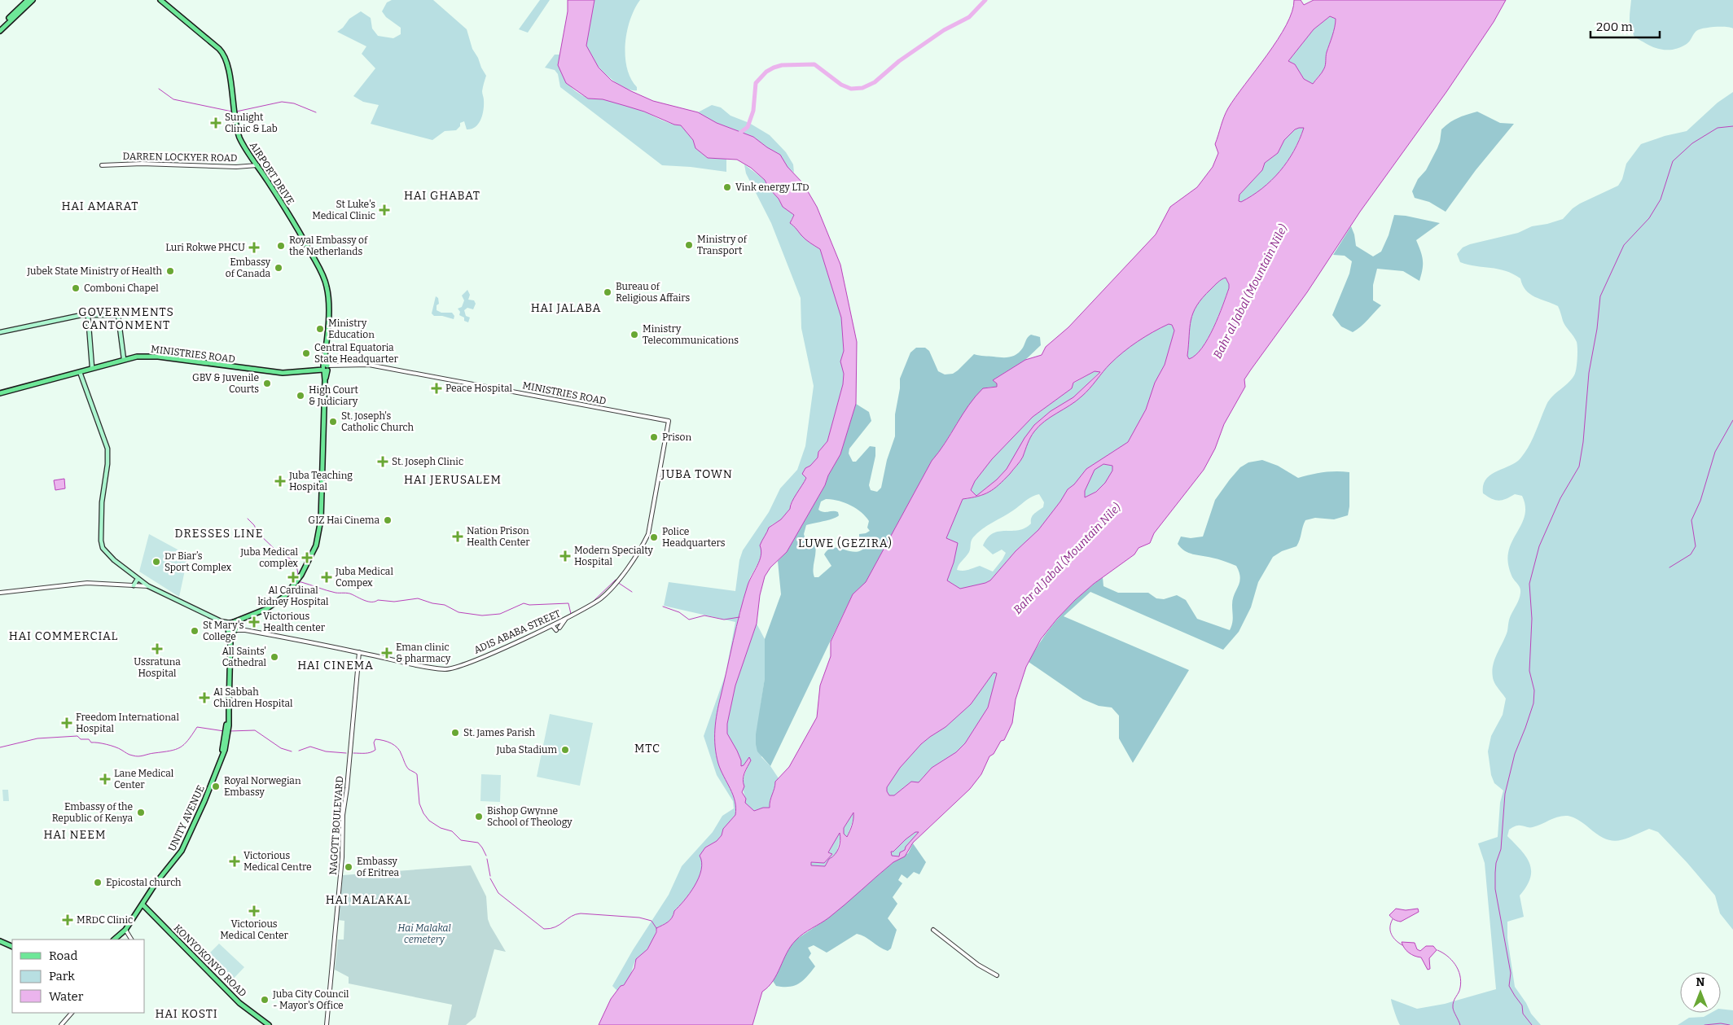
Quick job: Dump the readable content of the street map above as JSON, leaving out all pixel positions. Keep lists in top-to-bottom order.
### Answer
{
  "streets": {
    "main road": [
      "AIRPORT DRIVE",
      "MINISTRIES ROAD",
      "UNITY AVENUE",
      "KONYOKONYO ROAD"
    ],
    "street": ["DARREN LOCKYER ROAD", "ADIS ABABA STREET", "NAGOTT BOULEVARD"]
  },
  "crossings": [
    ["DARREN LOCKYER ROAD", "AIRPORT DRIVE"],
    ["AIRPORT DRIVE", "MINISTRIES ROAD"],
    ["MINISTRIES ROAD", "ADIS ABABA STREET"],
    ["ADIS ABABA STREET", "UNITY AVENUE"],
    ["ADIS ABABA STREET", "NAGOTT BOULEVARD"],
    ["UNITY AVENUE", "KONYOKONYO ROAD"]
  ],
  "districts": [
    "HAI GHABAT",
    "HAI AMARAT",
    "HAI JALABA",
    "GOVERNMENTS CANTONMENT",
    "JUBA TOWN",
    "HAI JERUSALEM",
    "DRESSES LINE",
    "LUWE (GEZIRA)",
    "HAI COMMERCIAL",
    "HAI CINEMA",
    "MTC",
    "HAI NEEM",
    "HAI MALAKAL",
    "HAI KOSTI"
  ],
  "water": ["Bahr al Jabal (Mountain Nile)"],
  "parks": ["Hai Malakal cemetery"],
  "places": {
    "health": [
      "Sunlight Clinic & Lab",
      "St Luke's Medical Clinic",
      "Luri Rokwe PHCU",
      "Peace Hospital",
      "St. Joseph Clinic",
      "Juba Teaching Hospital",
      "Nation Prison Health Center",
      "Modern Specialty Hospital",
      "Juba Medical complex",
      "Al Cardinal kidney Hospital",
      "Juba Medical Compex",
      "Victorious Health center",
      "Ussratuna Hospital",
      "Eman clinic & pharmacy",
      "Al Sabbah Children Hospital",
      "Freedom International Hospital",
      "Lane Medical Center",
      "Victorious Medical Centre",
      "Victorious Medical Center",
      "MRDC Clinic"
    ],
    "other": [
      "Vink energy LTD",
      "Ministry of Transport",
      "Royal Embassy of the Netherlands",
      "Embassy of Canada",
      "Jubek State Ministry of Health",
      "Comboni Chapel",
      "Bureau of Religious Affairs",
      "Ministry Education",
      "Ministry Telecommunications",
      "Central Equatoria State Headquarter",
      "GBV & Juvenile Courts",
      "High Court & Judiciary",
      "St. Joseph's Catholic Church",
      "Prison",
      "GIZ Hai Cinema",
      "Police Headquarters",
      "Dr Biar’s Sport Complex",
      "St Mary's College",
      "All Saints' Cathedral",
      "St. James Parish",
      "Juba Stadium",
      "Royal Norwegian Embassy",
      "Embassy of the Republic of Kenya",
      "Bishop Gwynne School of Theology",
      "Embassy of Eritrea",
      "Epicostal church",
      "Juba City Council - Mayor's Office"
    ]
  },
  "legend": ["Road", "Park", "Water"],
  "scale_bar": "200 m",
  "north": "top"
}
